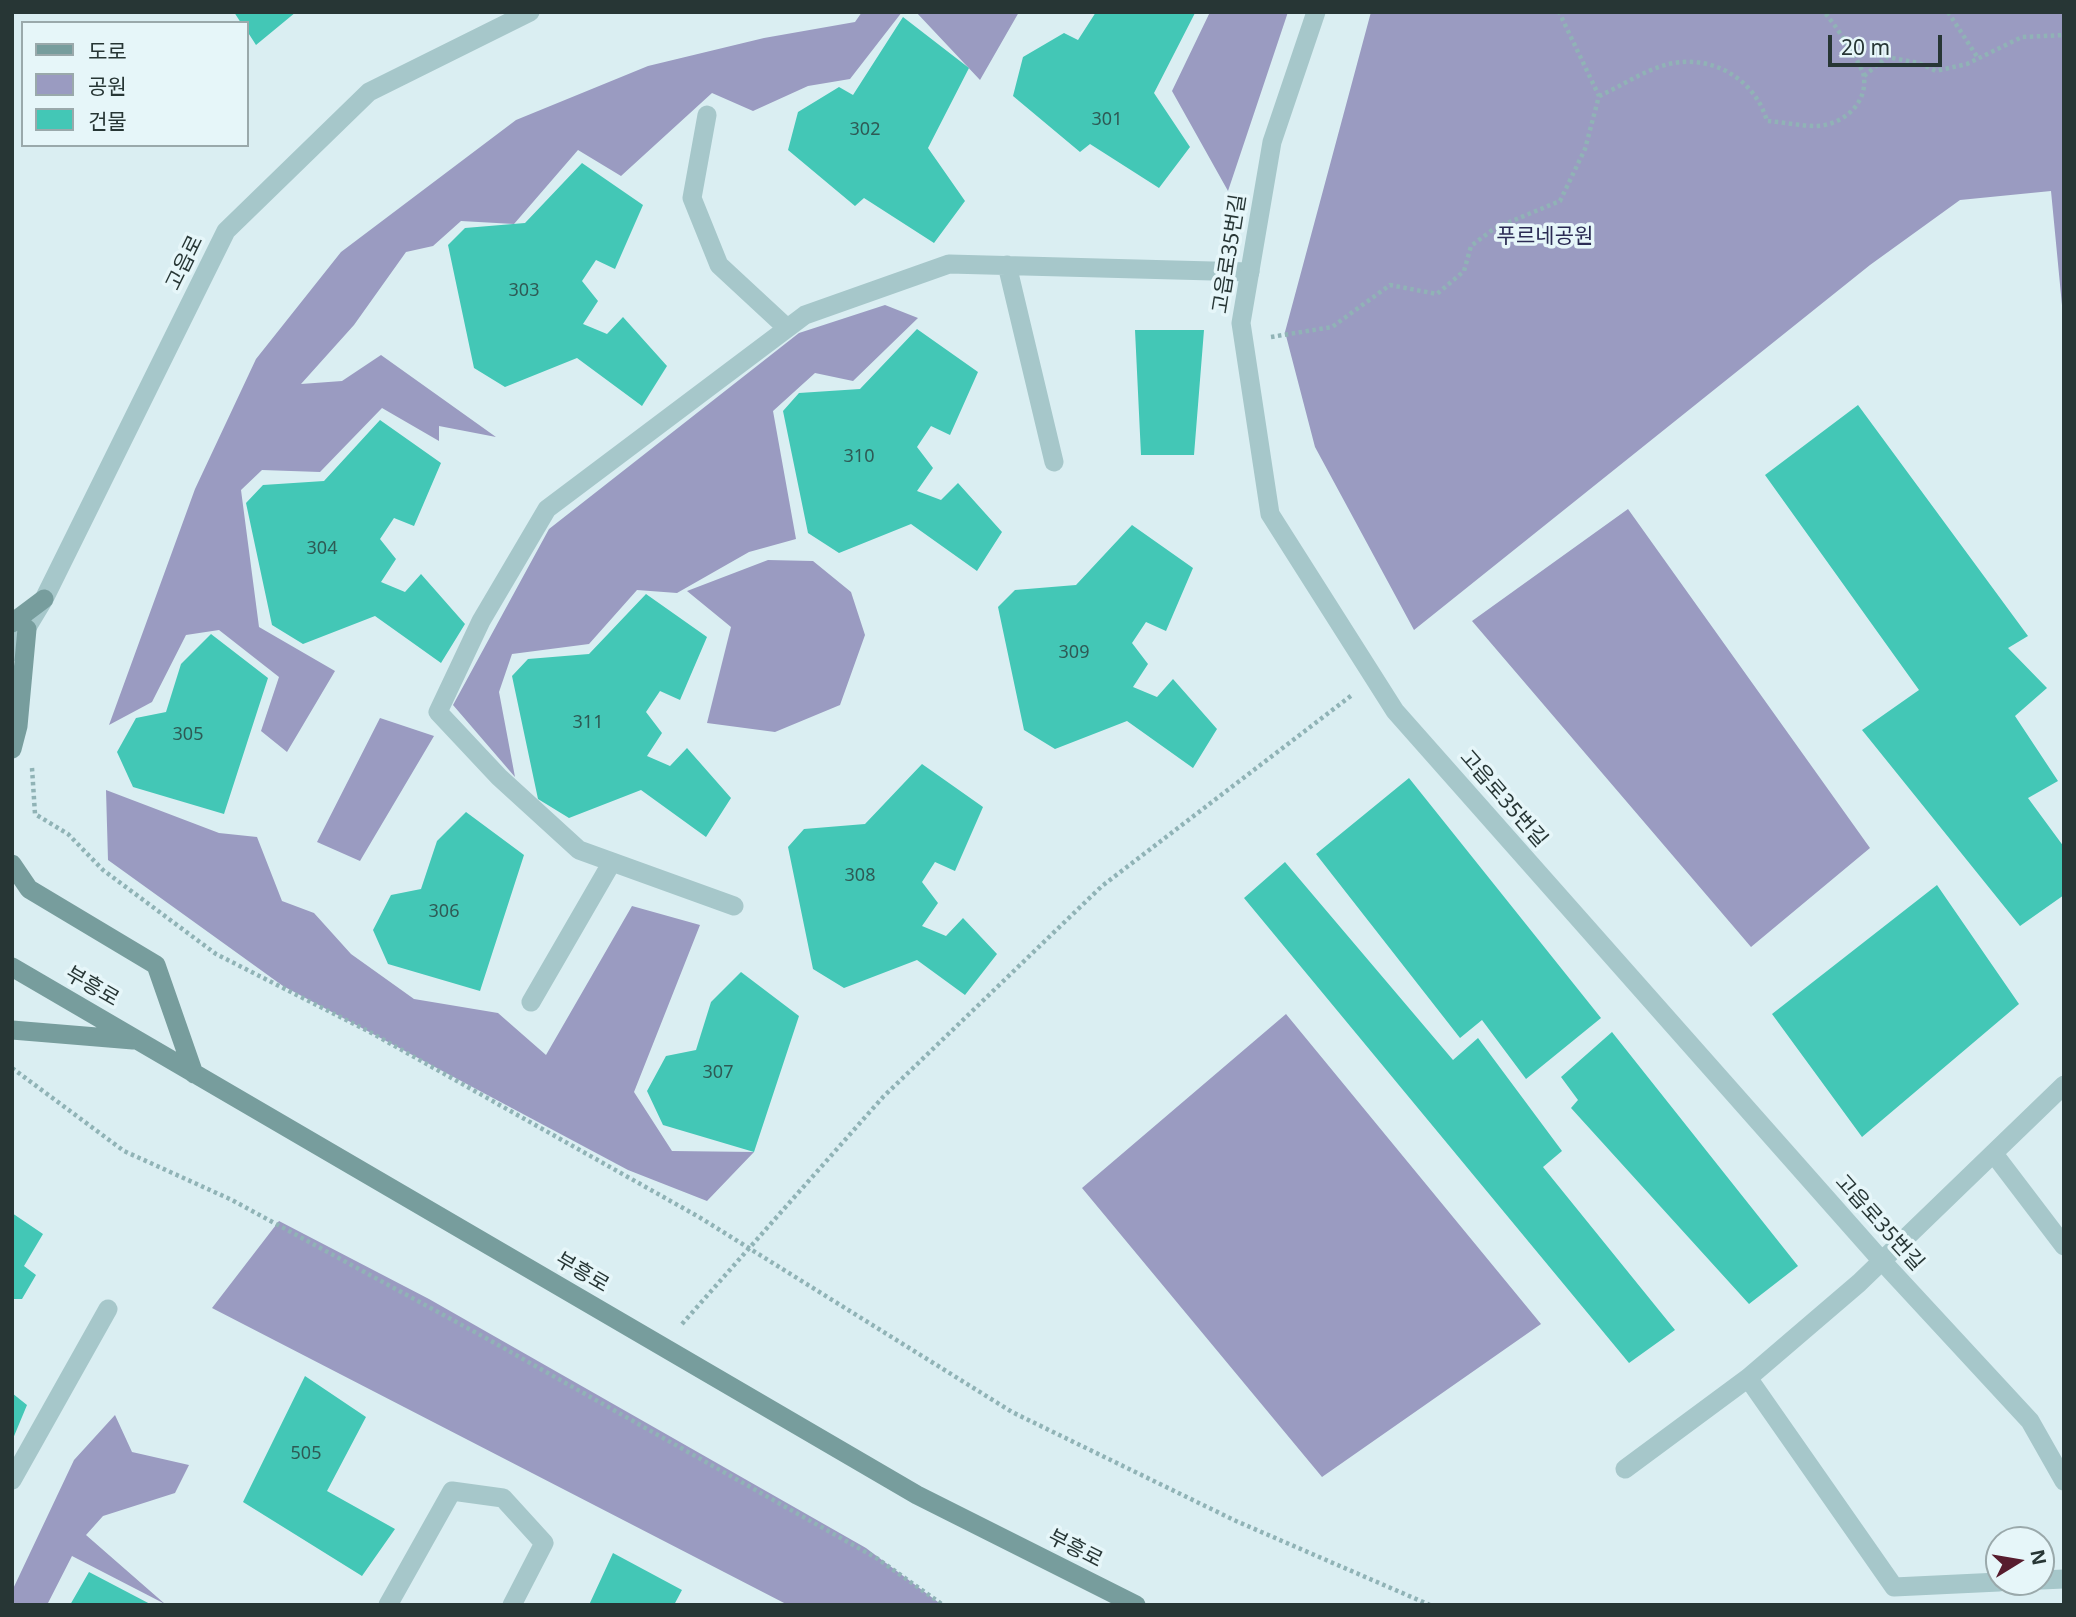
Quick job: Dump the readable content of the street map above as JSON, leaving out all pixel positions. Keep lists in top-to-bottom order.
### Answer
{
  "streets": {
    "main road": ["부흥로"],
    "street": ["고읍로35번길", "고읍로"]
  },
  "parks": ["푸르네공원"],
  "house_numbers": [
    "301",
    "302",
    "303",
    "310",
    "304",
    "309",
    "311",
    "305",
    "308",
    "306",
    "307",
    "505"
  ],
  "legend": ["도로", "공원", "건물"],
  "scale_bar": "20 m",
  "north": "right"
}
